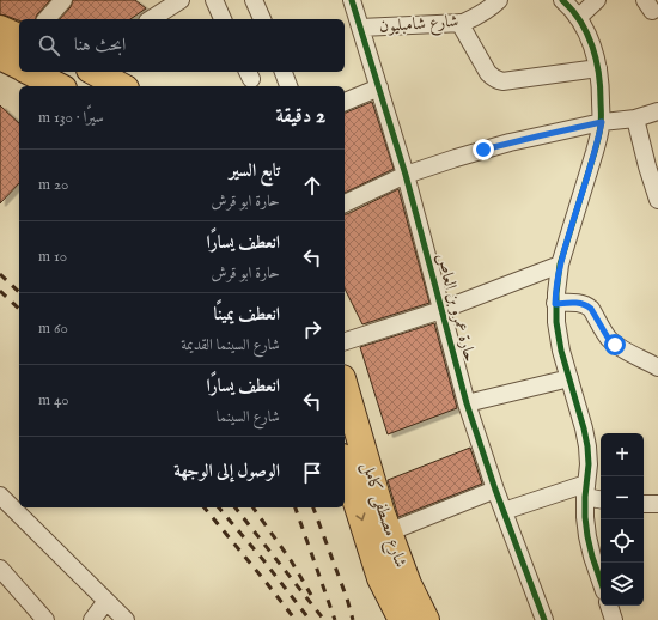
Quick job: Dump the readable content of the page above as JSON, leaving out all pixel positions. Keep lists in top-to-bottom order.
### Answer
{
  "streets": {
    "main road": ["شارع مصطفى كامل"],
    "street": ["شارع شامبليون", "حارة عمرو بن العاص"]
  },
  "crossings": [
    ["شارع شامبليون", "حارة عمرو بن العاص"]
  ],
  "page": {
    "search": "ابحث هنا",
    "heading": ["2 دقيقة", "سيرًا · 130 m"],
    "list": [
      ["تابع السير", "حارة ابو قرش", "20 m"],
      ["انعطف يسارًا", "حارة ابو قرش", "10 m"],
      ["انعطف يمينًا", "شارع السينما القديمة", "60 m"],
      ["انعطف يسارًا", "شارع السينما", "40 m"],
      "الوصول إلى الوجهة"
    ],
    "map_buttons": ["+", "−"]
  }
}
